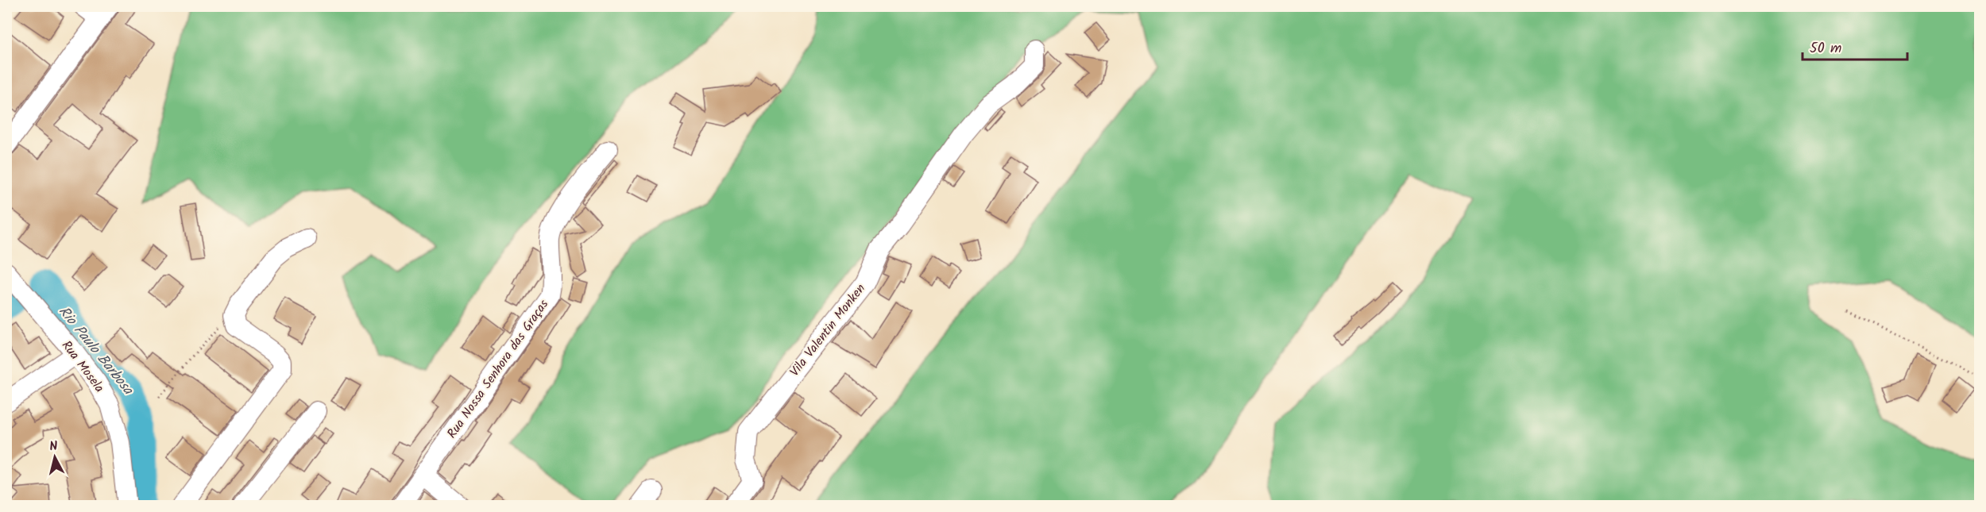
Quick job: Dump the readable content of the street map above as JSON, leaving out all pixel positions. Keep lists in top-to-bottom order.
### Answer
{
  "streets": {
    "street": ["Vila Valentin Monken", "Rua Mosela", "Rua Nossa Senhora das Graças"]
  },
  "water": ["Rio Paulo Barbosa"],
  "scale_bar": "50 m",
  "north": "top"
}
